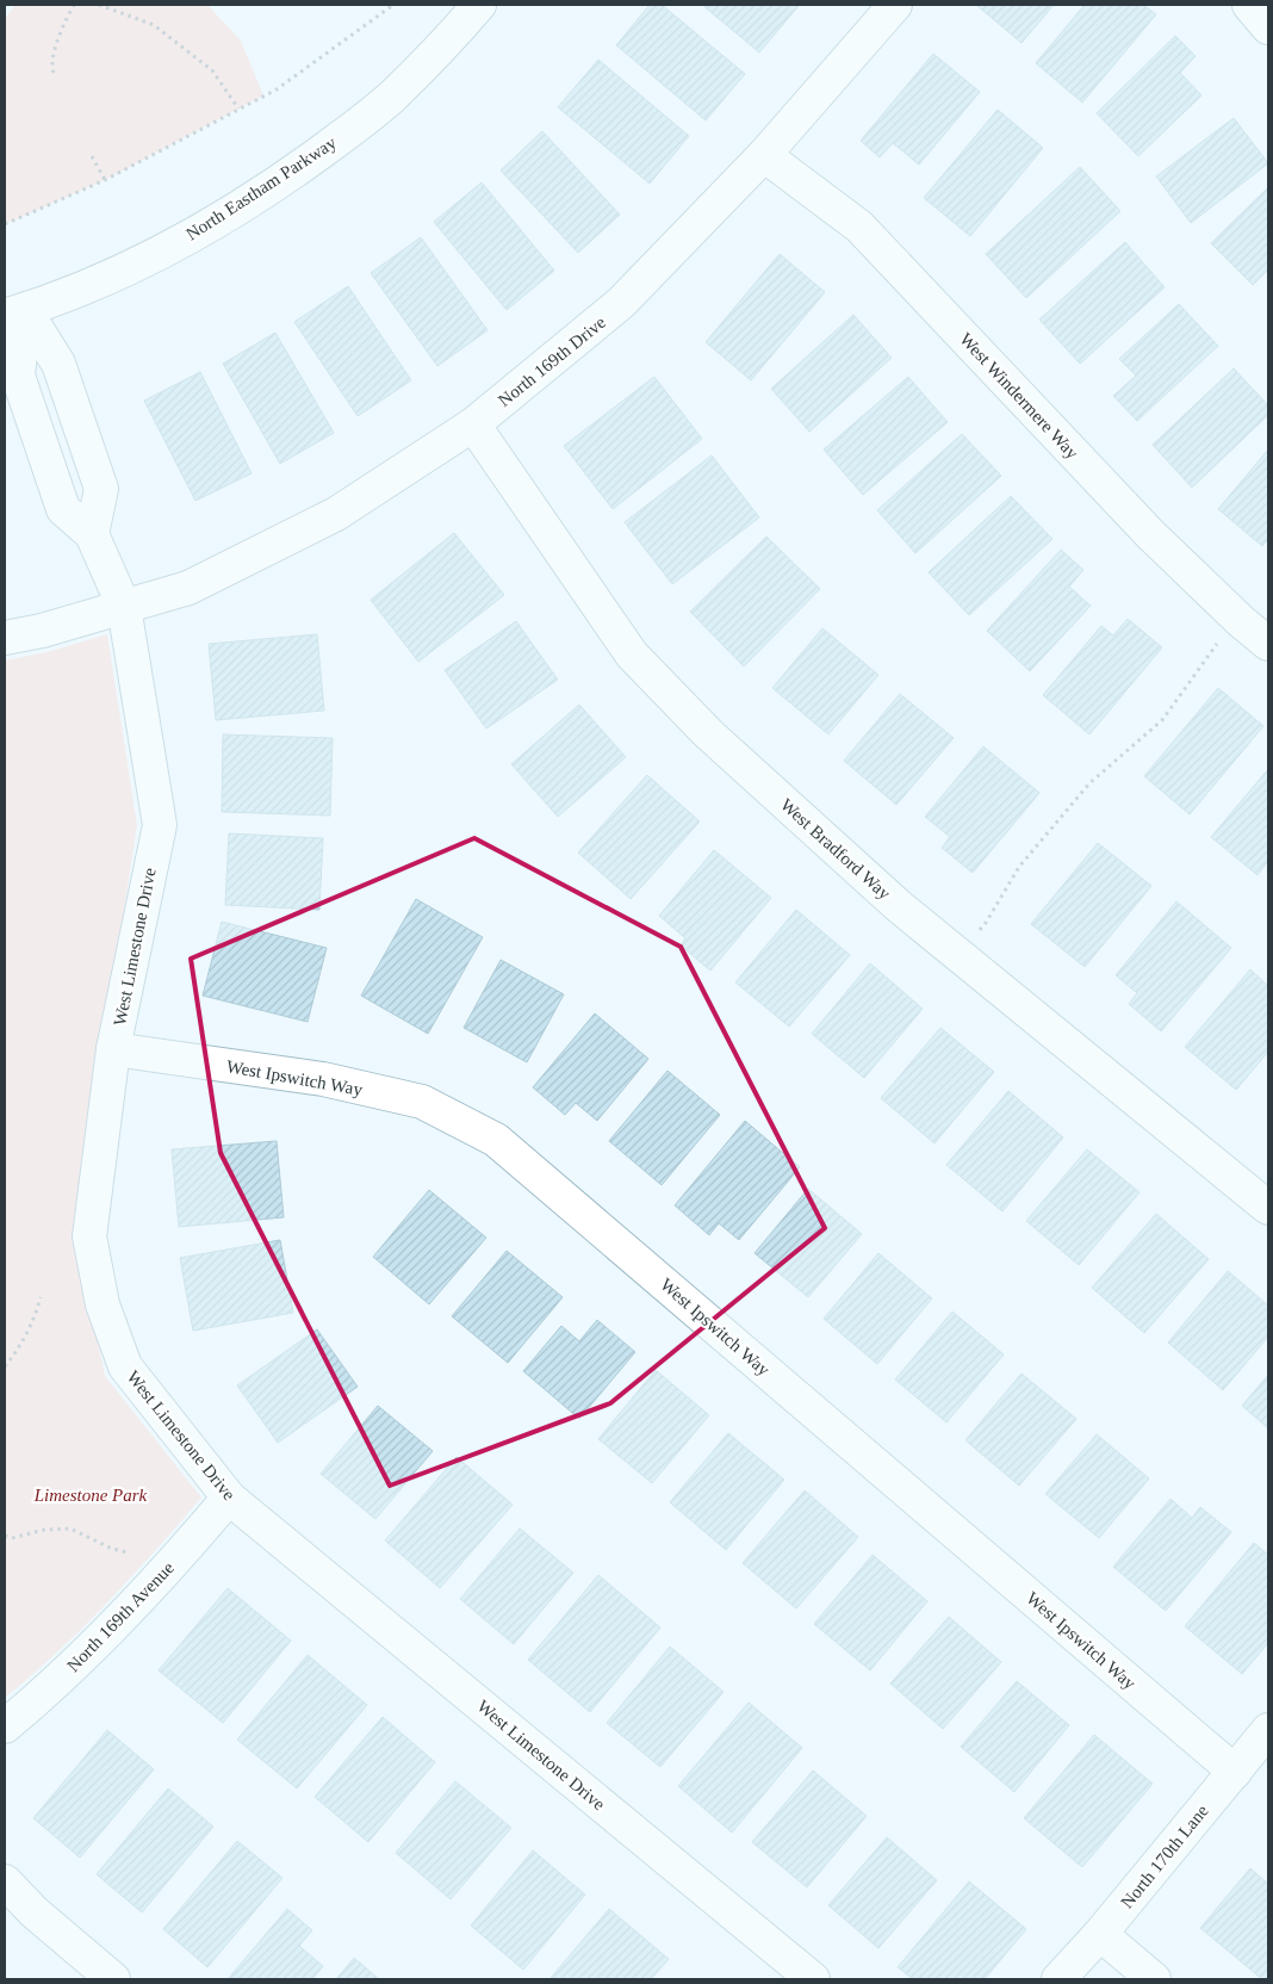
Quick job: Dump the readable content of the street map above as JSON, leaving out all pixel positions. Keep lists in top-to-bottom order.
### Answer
{
  "streets": {
    "street": [
      "North Eastham Parkway",
      "North 169th Drive",
      "West Windermere Way",
      "West Bradford Way",
      "West Limestone Drive",
      "West Ipswitch Way",
      "North 169th Avenue",
      "North 170th Lane"
    ]
  },
  "crossings": [
    ["North Eastham Parkway", "West Limestone Drive"],
    ["North 169th Drive", "West Windermere Way"],
    ["North 169th Drive", "West Bradford Way"],
    ["North 169th Drive", "West Limestone Drive"],
    ["West Limestone Drive", "West Ipswitch Way"],
    ["West Limestone Drive", "North 169th Avenue"],
    ["West Ipswitch Way", "North 170th Lane"]
  ],
  "parks": ["Limestone Park"]
}
